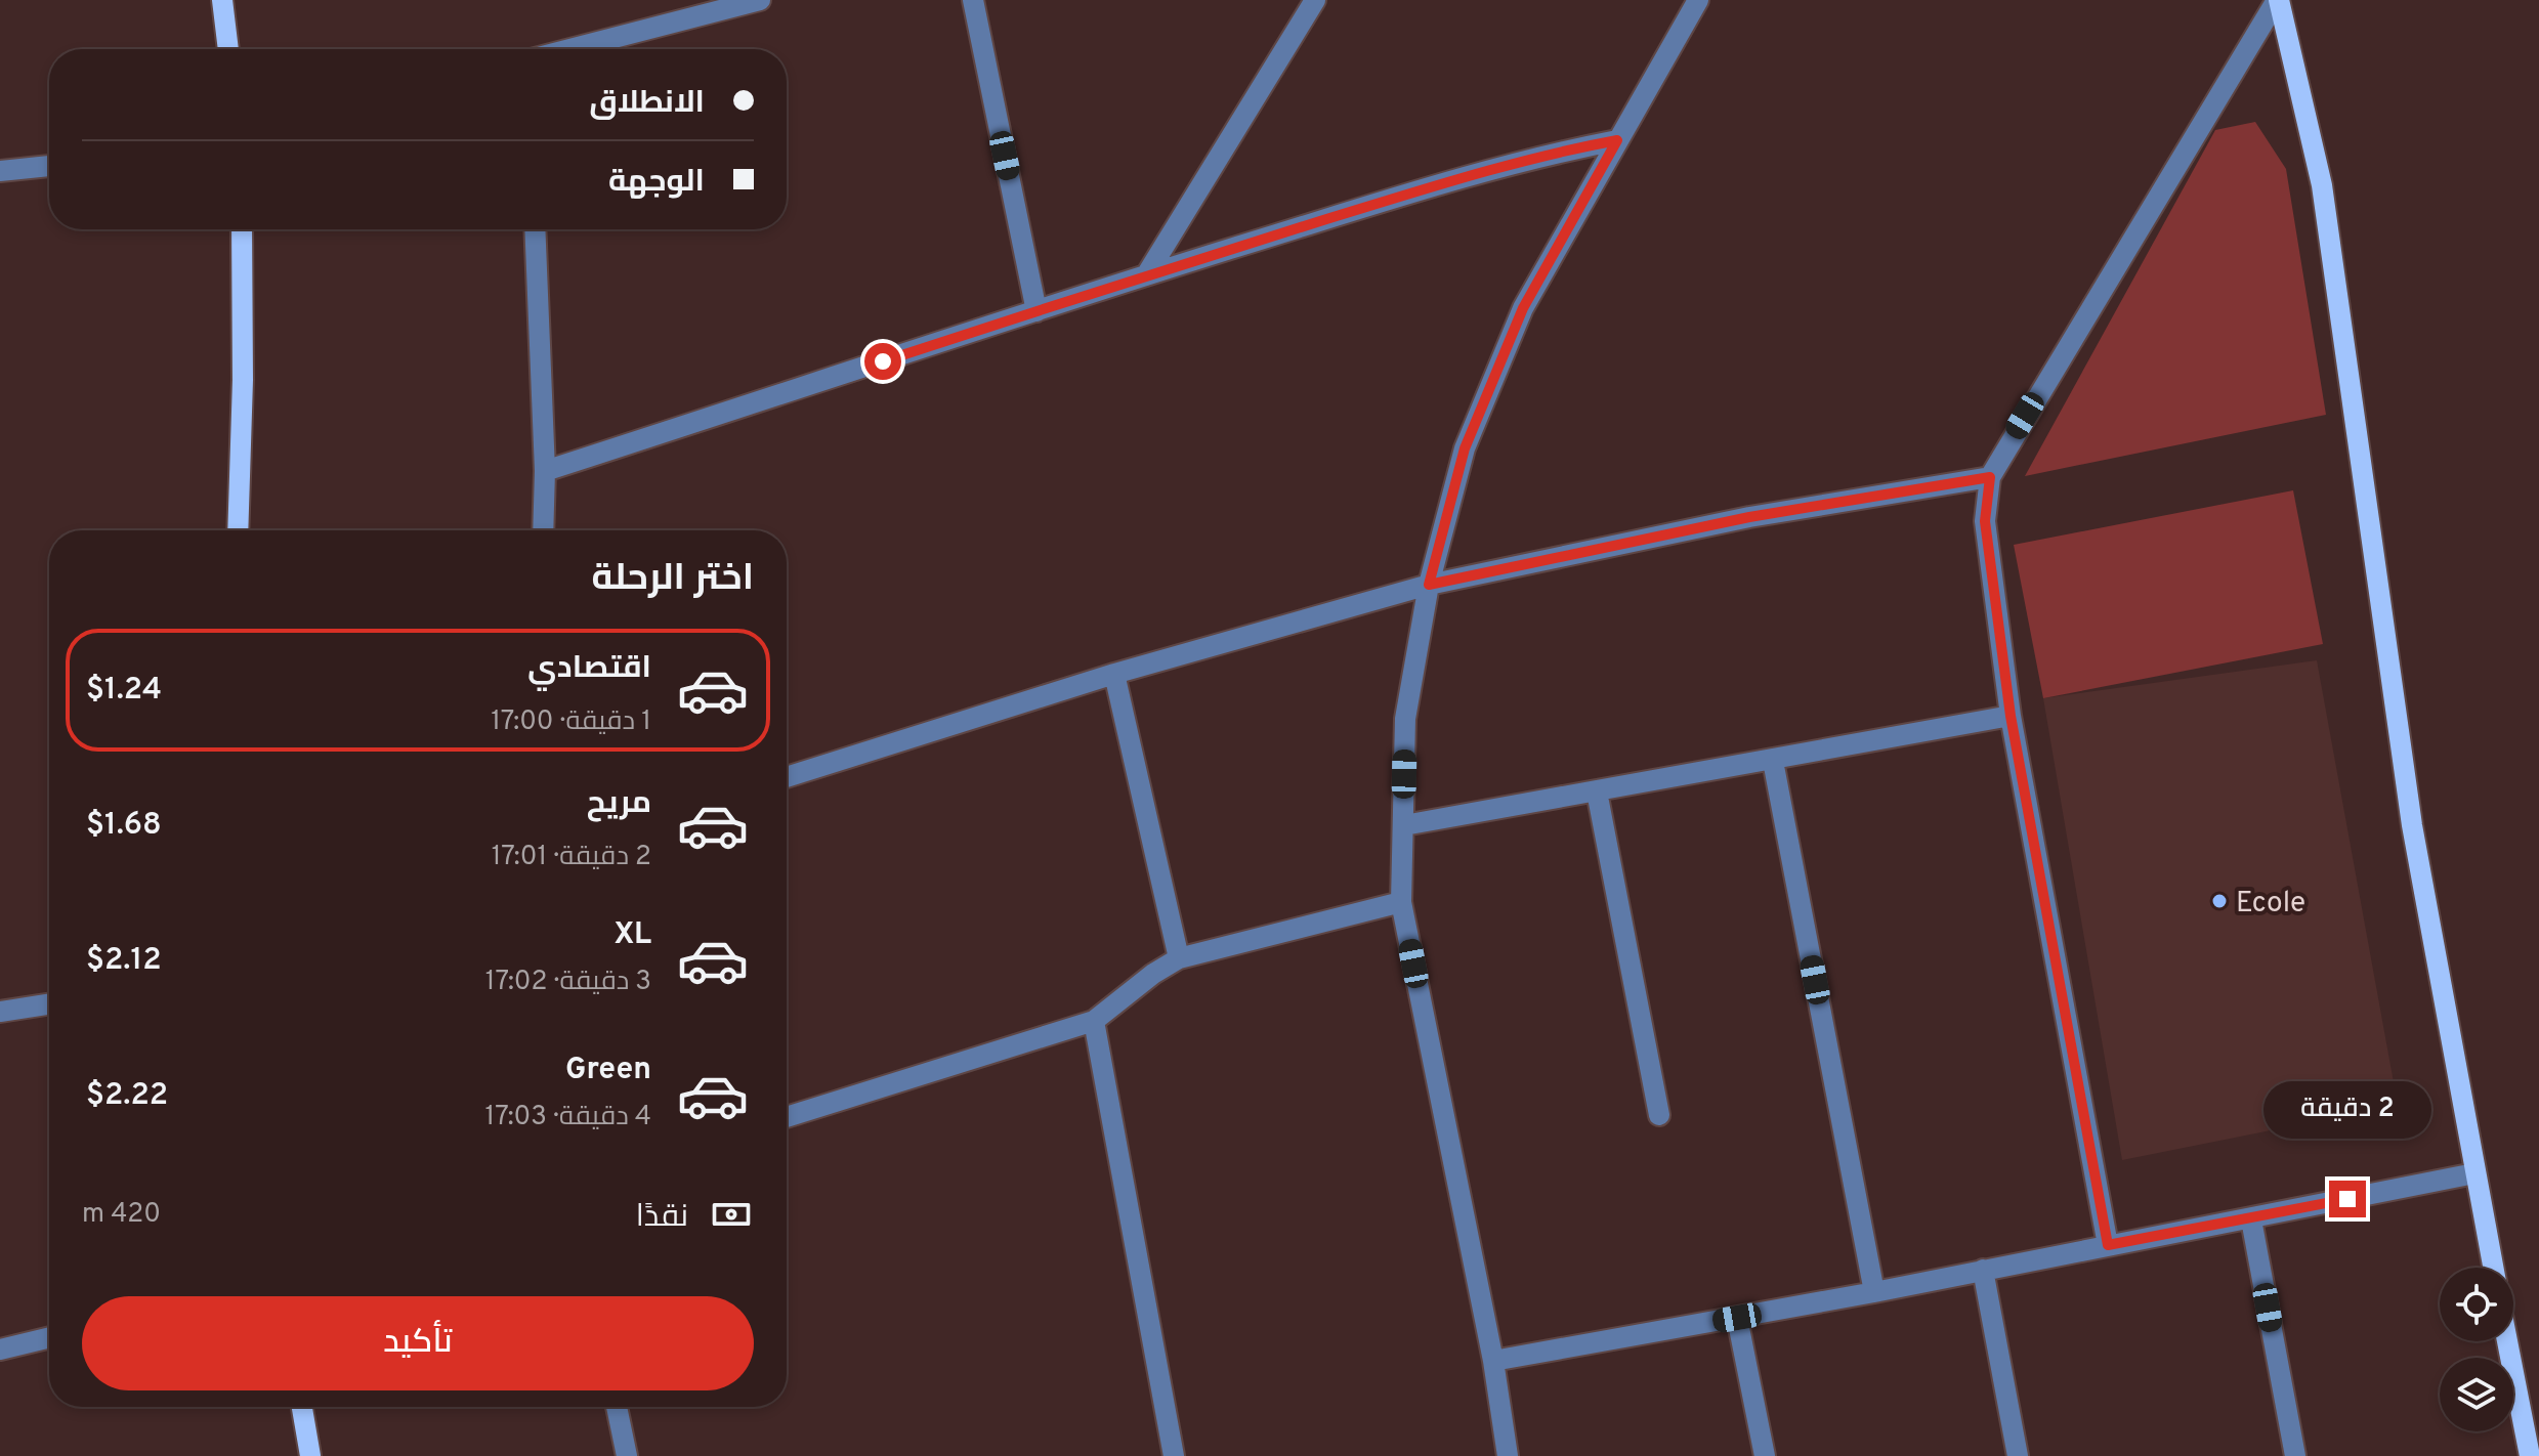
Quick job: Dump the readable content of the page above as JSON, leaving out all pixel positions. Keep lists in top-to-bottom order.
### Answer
{
  "places": ["Ecole"],
  "page": {
    "banner": ["الانطلاق", "الوجهة"],
    "heading": "اختر الرحلة",
    "list": [
      {
        "name": "اقتصادي",
        "note": "1 دقيقة · 17:00",
        "value": "$1.24"
      },
      {
        "name": "مريح",
        "note": "2 دقيقة · 17:01",
        "value": "$1.68"
      },
      {
        "name": "XL",
        "note": "3 دقيقة · 17:02",
        "value": "$2.12"
      },
      {
        "name": "Green",
        "note": "4 دقيقة · 17:03",
        "value": "$2.22"
      }
    ],
    "bubble": "2 دقيقة",
    "pay": ["نقدًا", "420 m"],
    "buttons": "تأكيد"
  }
}
